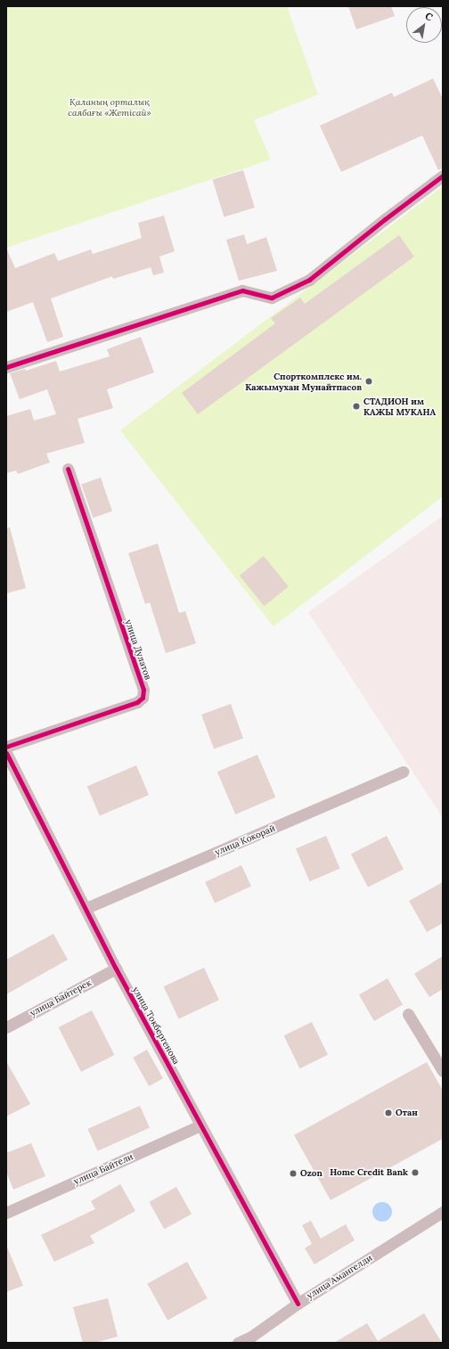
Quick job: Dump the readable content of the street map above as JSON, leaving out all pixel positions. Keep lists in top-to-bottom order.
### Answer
{
  "streets": {
    "street": [
      "улица Дулатов",
      "улица Кокорай",
      "улица Байтерек",
      "улица Токбергенова",
      "улица Байтели",
      "улица Амангелди"
    ]
  },
  "crossings": [
    ["улица Кокорай", "улица Токбергенова"],
    ["улица Байтерек", "улица Токбергенова"],
    ["улица Токбергенова", "улица Байтели"],
    ["улица Токбергенова", "улица Амангелди"]
  ],
  "parks": ["Қаланың орталық саябағы «Жетісай»"],
  "places": [
    "Спорткомплекс им. Кажымухан Мунайтпасов",
    "СТАДИОН им КАЖЫ МУКАНА",
    "Отан",
    "Home Credit Bank",
    "Ozon"
  ],
  "north": "top right"
}
